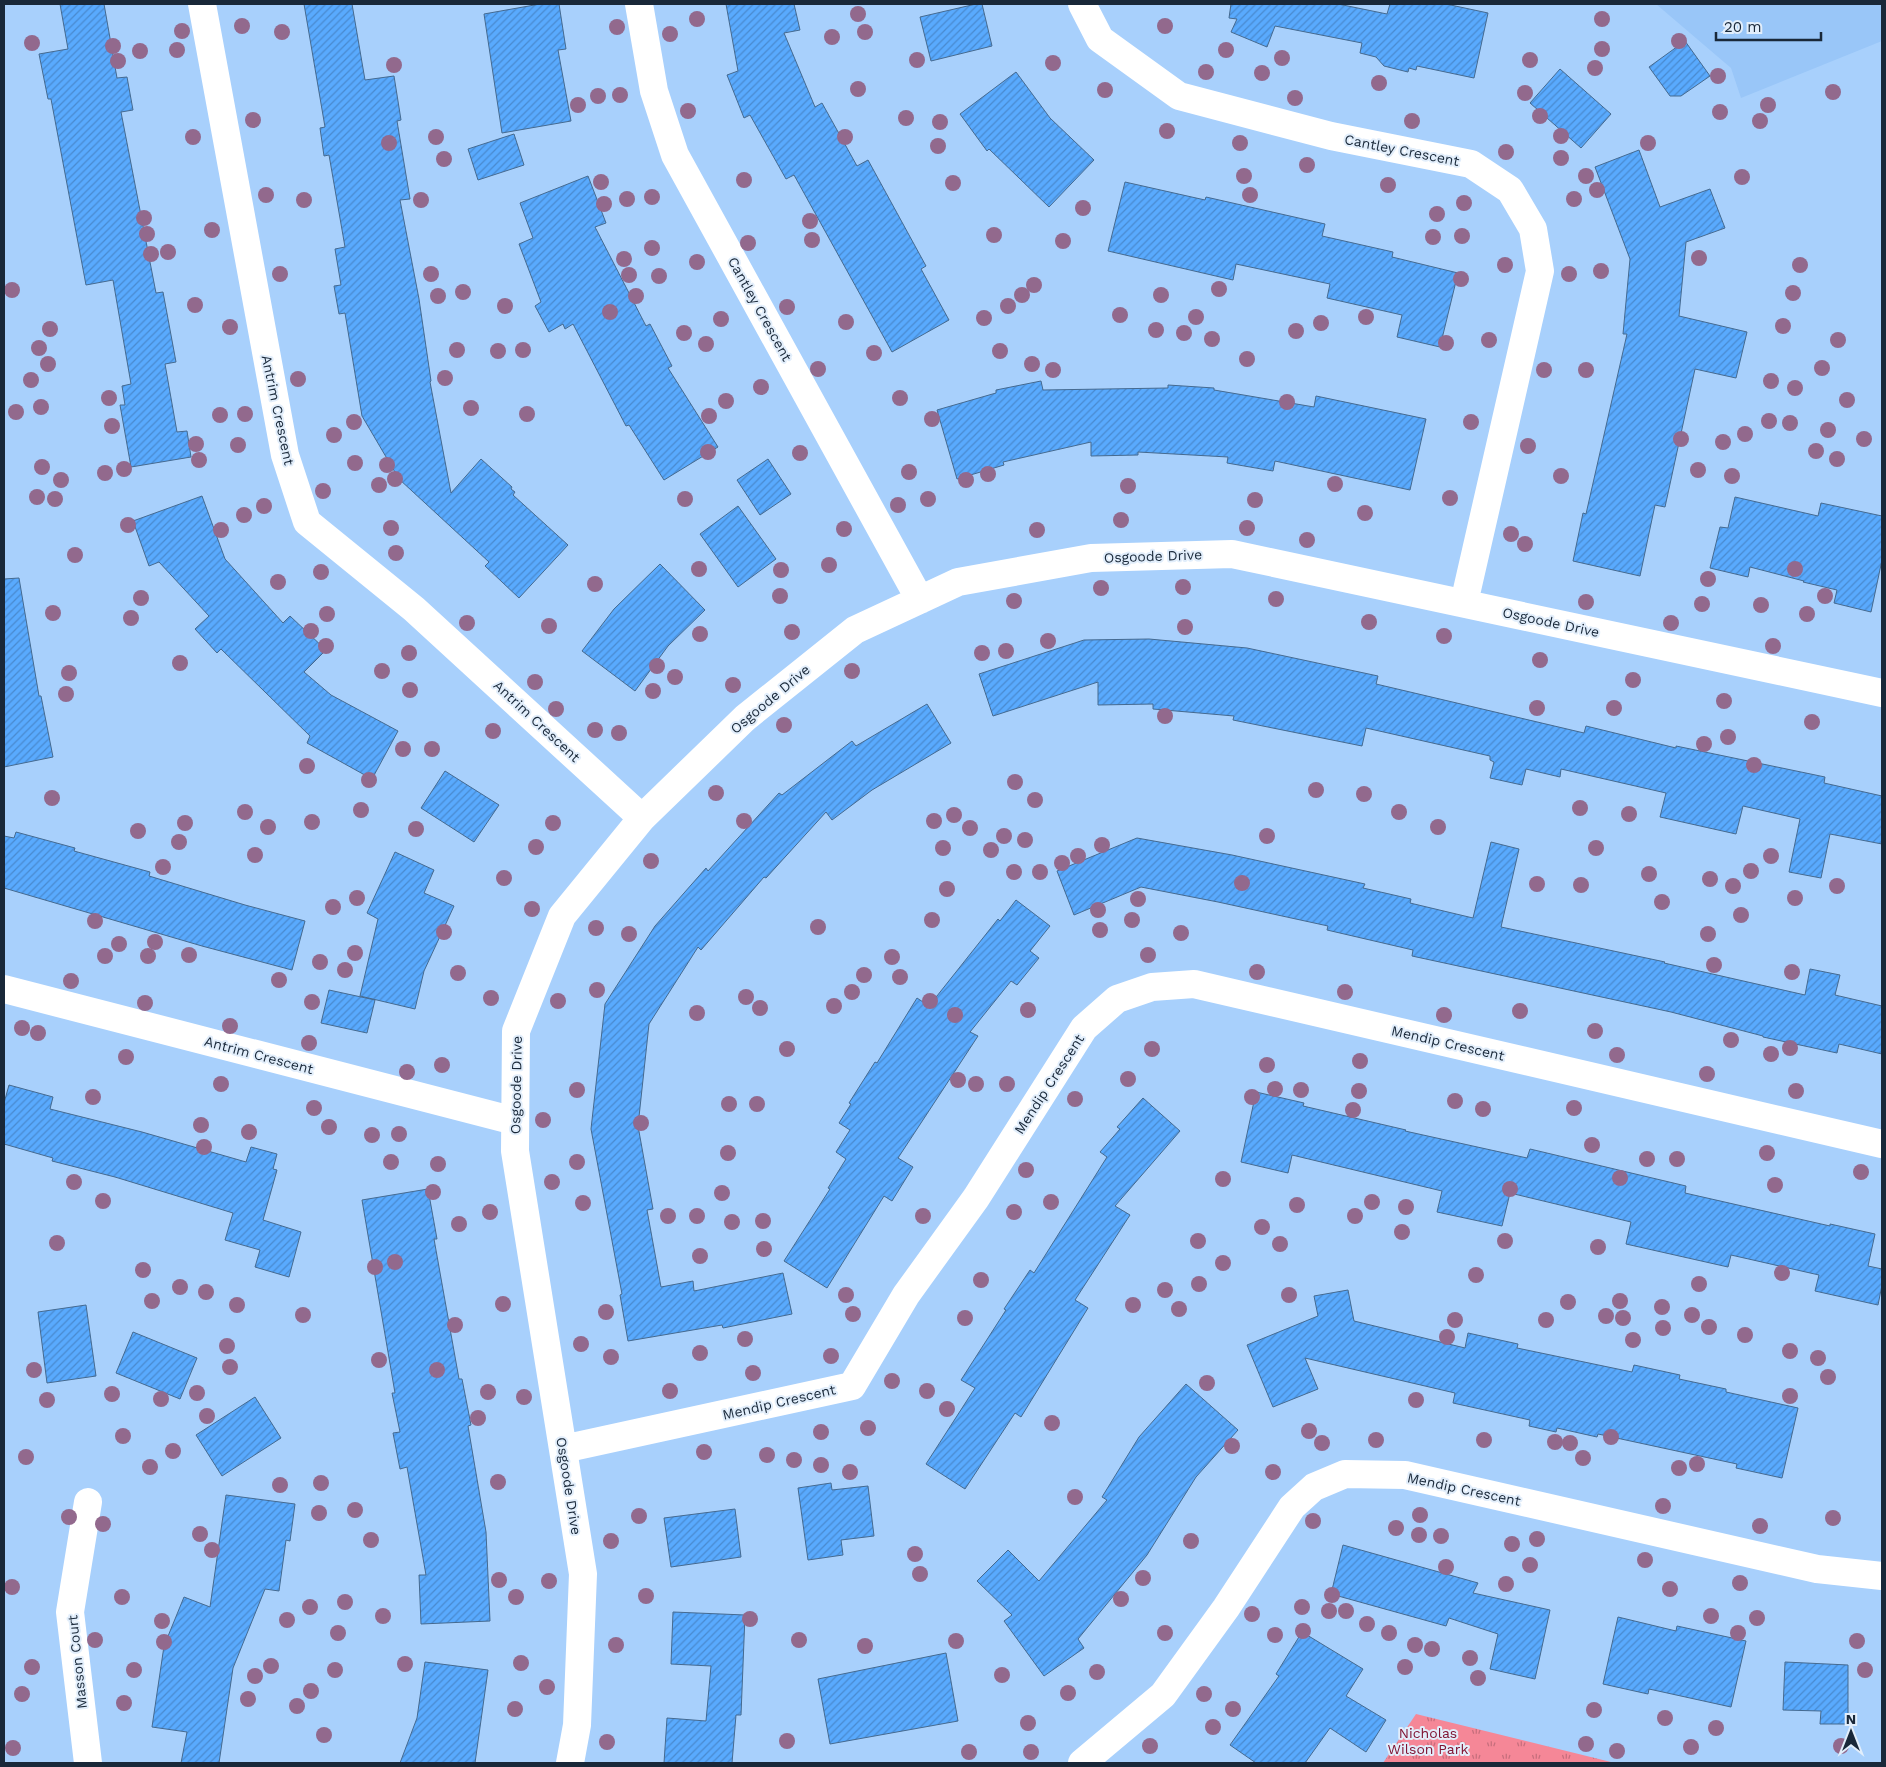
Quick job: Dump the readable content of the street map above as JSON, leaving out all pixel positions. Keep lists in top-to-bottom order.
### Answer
{
  "streets": {
    "street": [
      "Cantley Crescent",
      "Antrim Crescent",
      "Osgoode Drive",
      "Mendip Crescent",
      "Masson Court"
    ]
  },
  "crossings": [
    ["Cantley Crescent", "Osgoode Drive"],
    ["Antrim Crescent", "Osgoode Drive"],
    ["Osgoode Drive", "Mendip Crescent"]
  ],
  "parks": ["Nicholas Wilson Park"],
  "scale_bar": "20 m",
  "north": "top"
}
